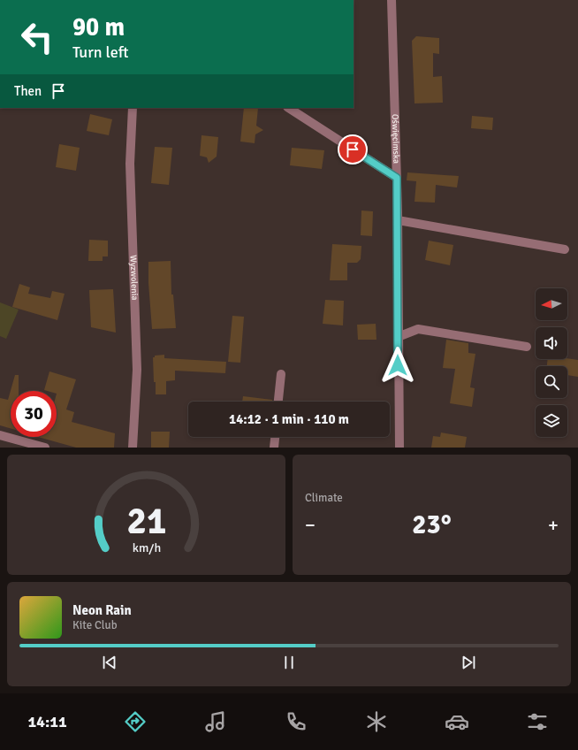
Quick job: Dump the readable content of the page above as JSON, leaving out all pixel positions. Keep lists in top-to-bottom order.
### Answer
{
  "streets": {
    "street": ["Oświęcimska", "Wyzwolenia"]
  },
  "north": "left",
  "page": {
    "turn": ["90 m", "Turn left"],
    "then": "Then",
    "limit": "30",
    "trip": "14:12 · 1 min · 110 m",
    "tile": "Climate",
    "heat": ["−", "23°", "+"],
    "song": ["Neon Rain", "Kite Club"],
    "tabs": "14:11",
    "gauge": ["21", "km/h"]
  }
}
